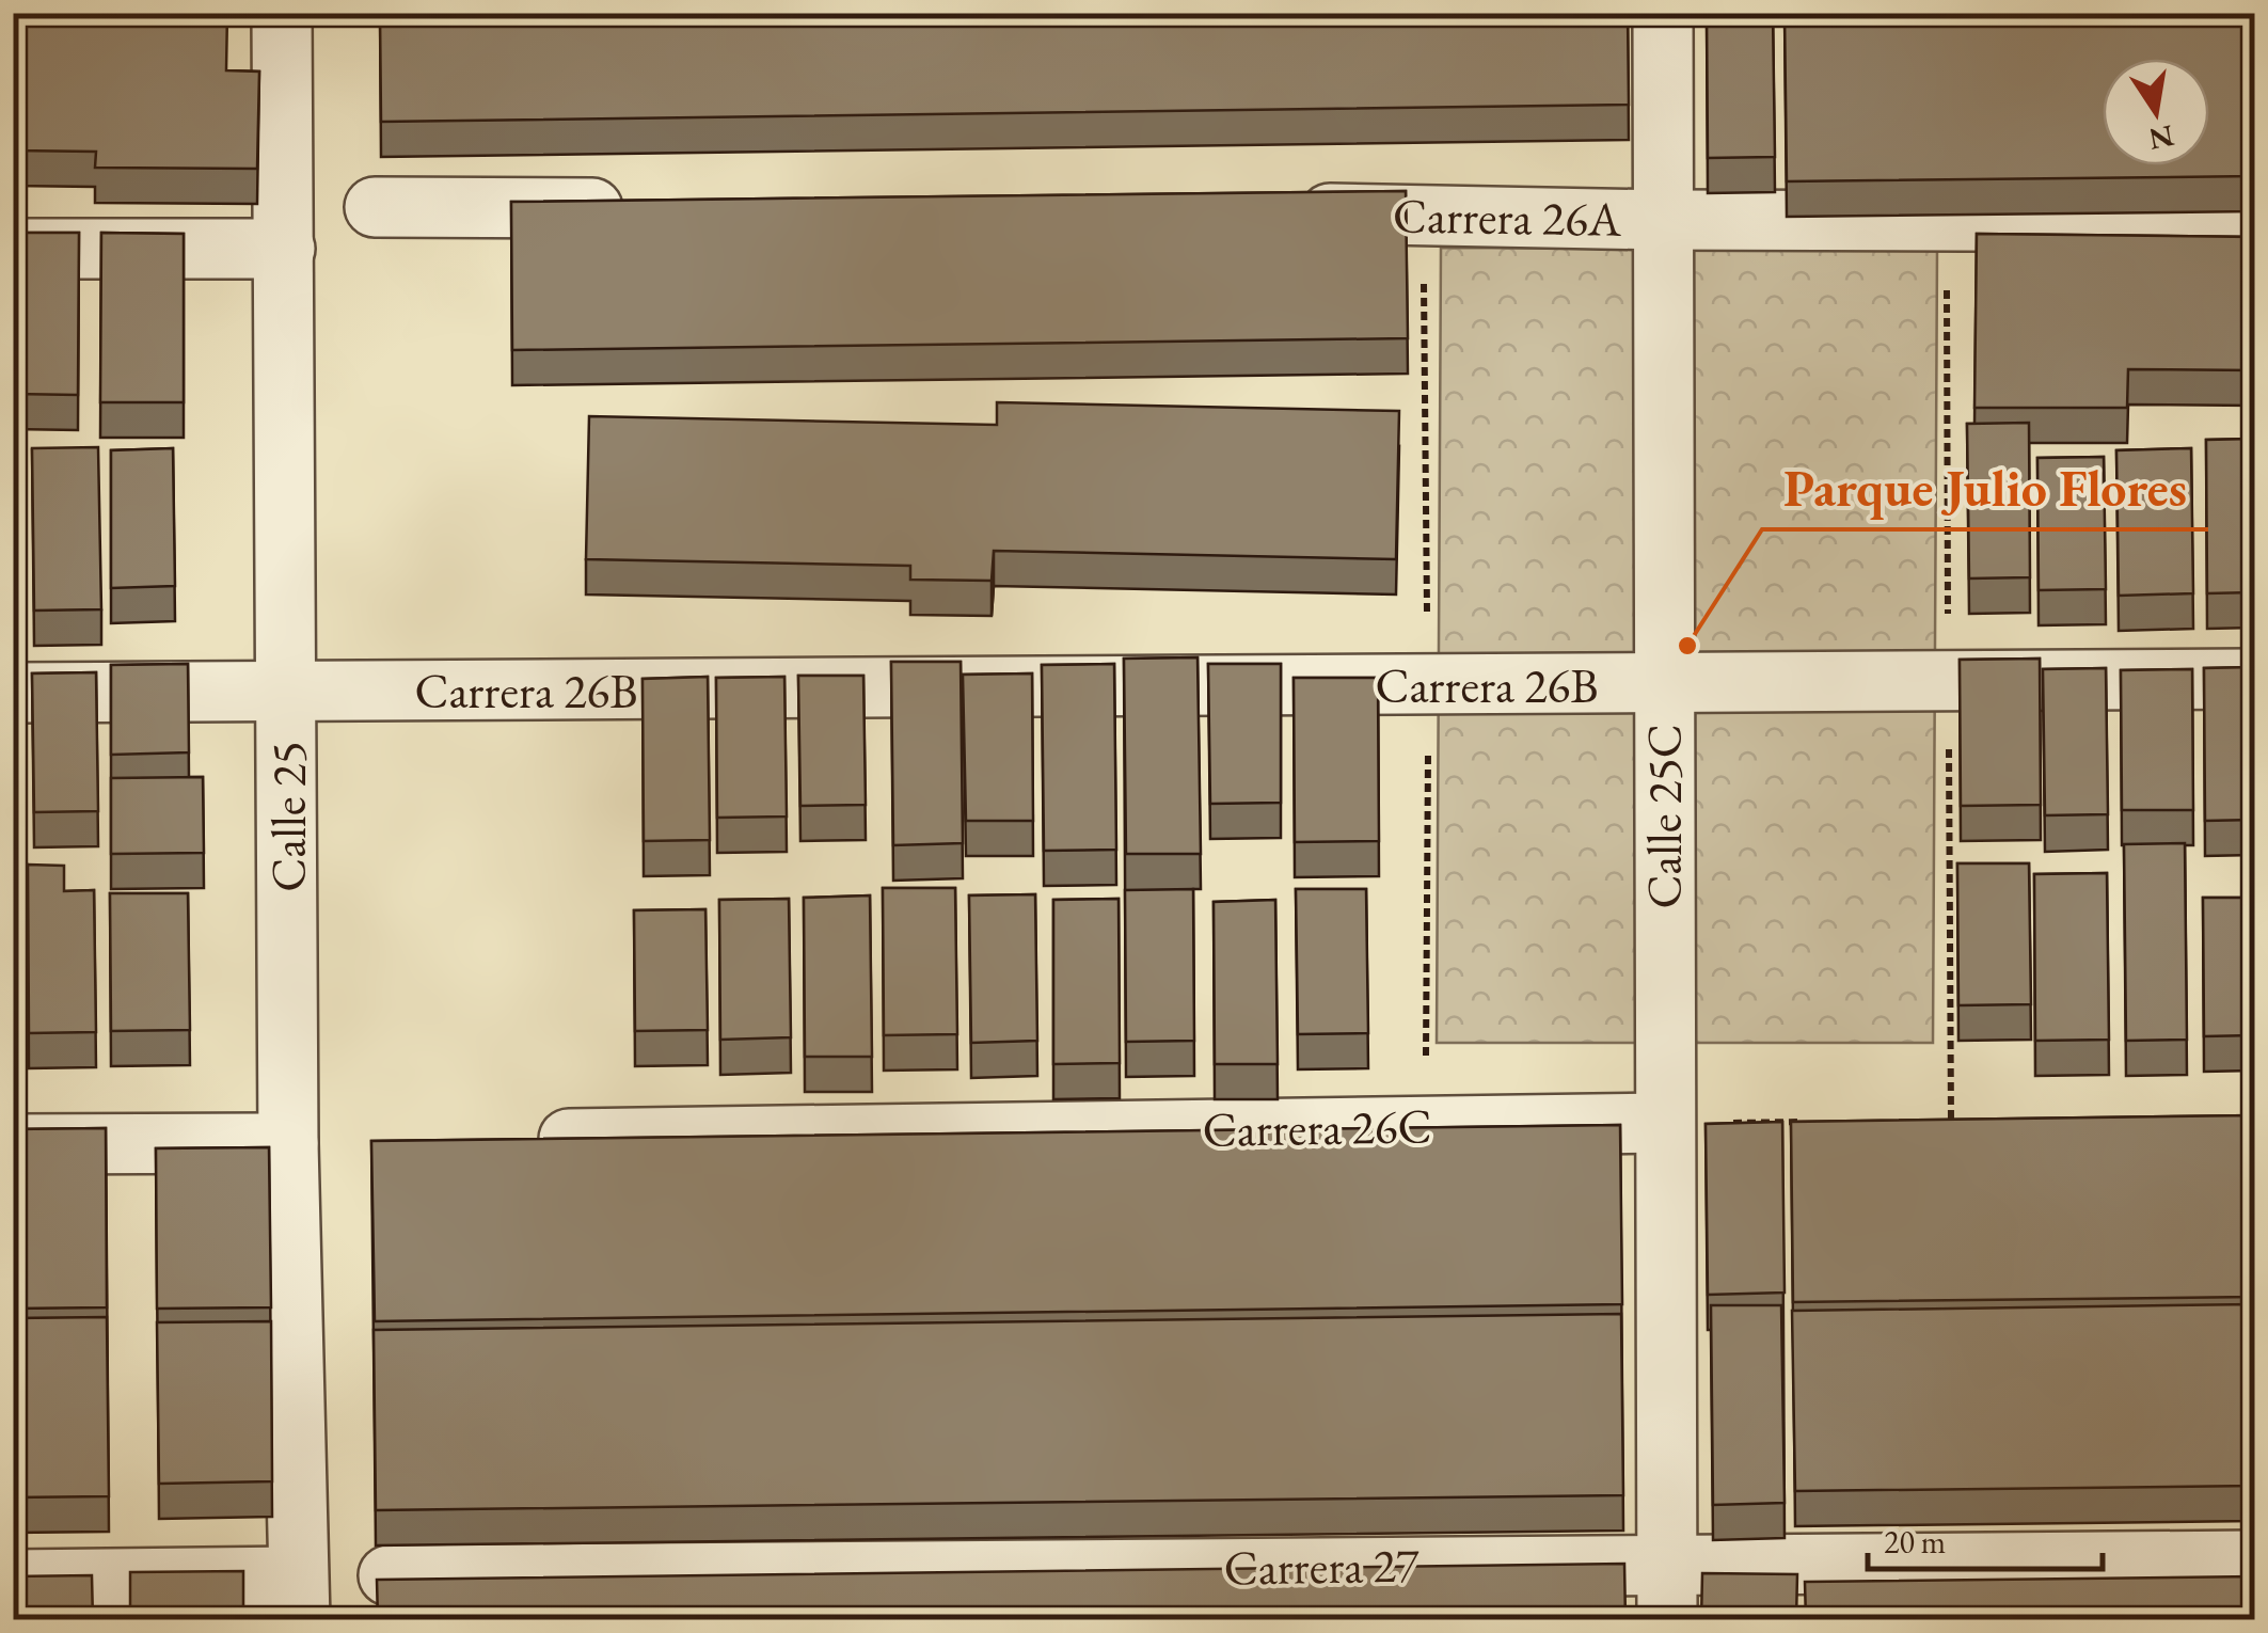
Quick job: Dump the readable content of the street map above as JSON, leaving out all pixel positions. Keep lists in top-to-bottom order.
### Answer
{
  "streets": {
    "street": [
      "Carrera 26A",
      "Carrera 26B",
      "Calle 25",
      "Calle 25C",
      "Carrera 26C",
      "Carrera 27"
    ]
  },
  "crossings": [
    ["Carrera 26A", "Calle 25C"],
    ["Carrera 26B", "Calle 25"],
    ["Carrera 26B", "Calle 25C"],
    ["Calle 25C", "Carrera 26C"],
    ["Calle 25C", "Carrera 27"]
  ],
  "places": ["Parque Julio Flores"],
  "scale_bar": "20 m",
  "north": "bottom"
}
